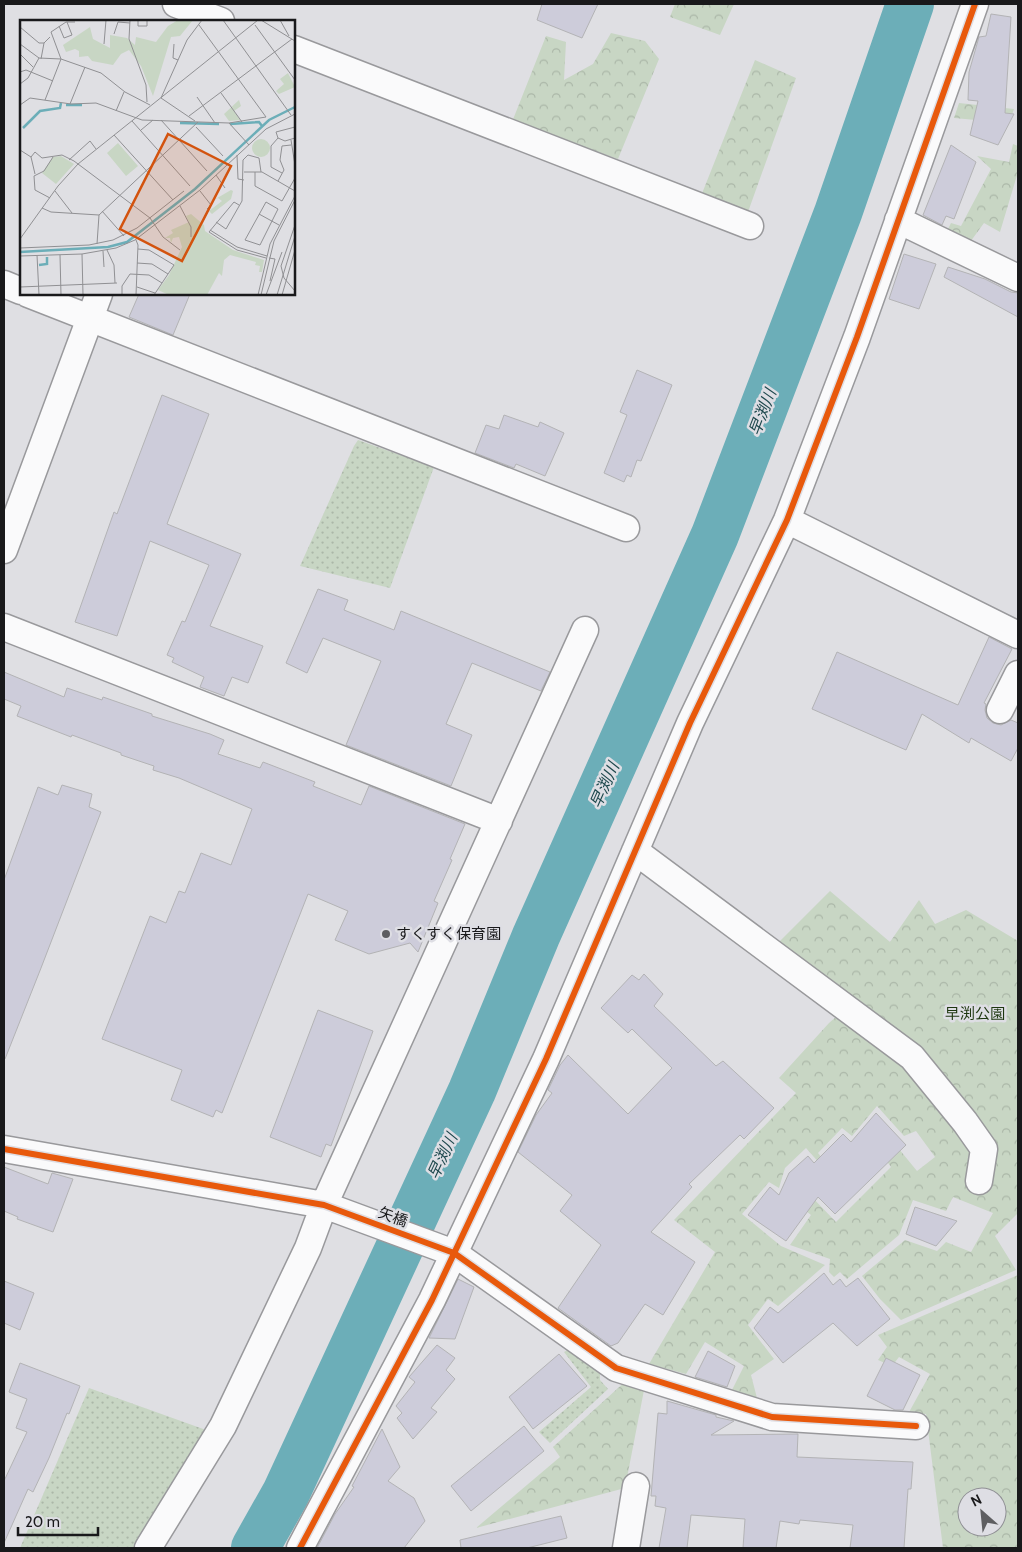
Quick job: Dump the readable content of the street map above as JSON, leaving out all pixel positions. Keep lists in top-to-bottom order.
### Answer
{
  "streets": {
    "street": ["矢橋"]
  },
  "water": ["早渕川"],
  "parks": ["早渕公園"],
  "places": ["すくすく保育園"],
  "scale_bar": "20 m",
  "north": "top left"
}
